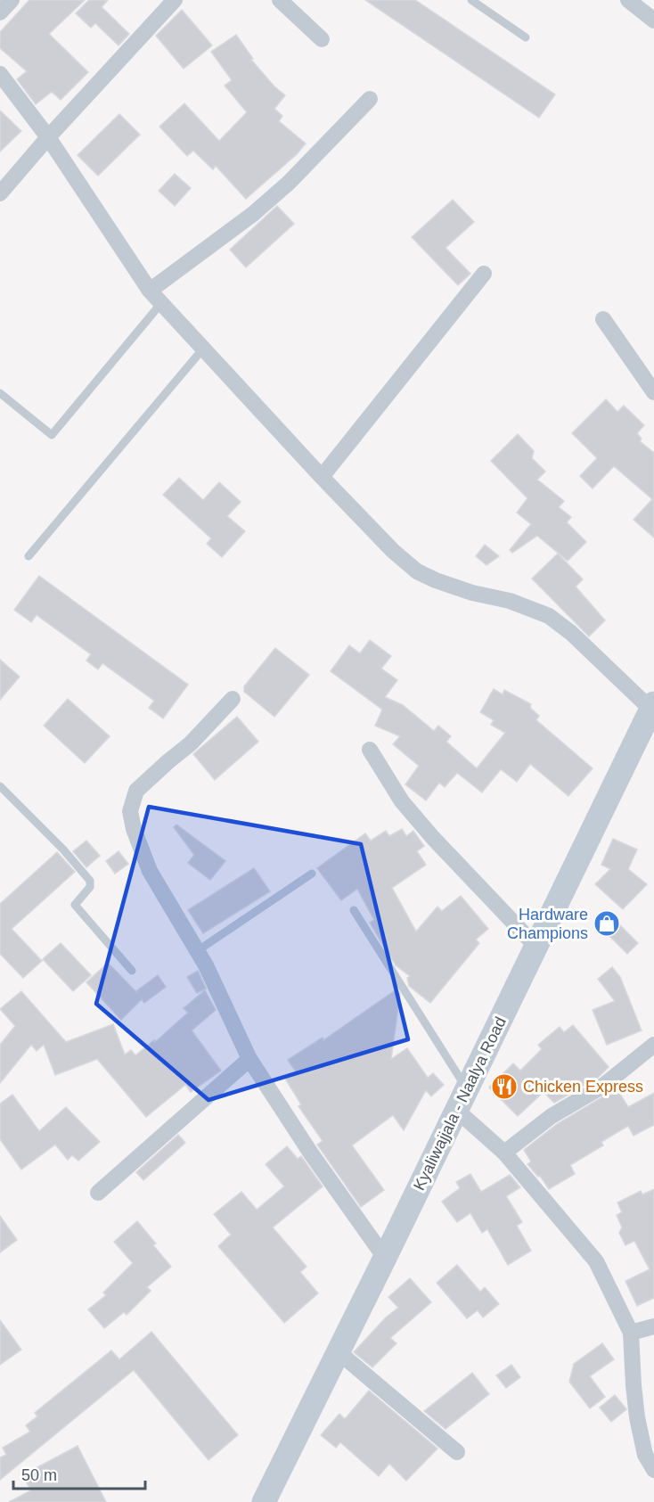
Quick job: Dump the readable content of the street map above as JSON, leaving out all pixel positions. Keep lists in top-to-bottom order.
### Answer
{
  "streets": {
    "main road": ["Kyaliwajjala - Naalya Road"]
  },
  "places": {
    "shop": ["Hardware Champions"],
    "restaurant": ["Chicken Express"]
  },
  "scale_bar": "50 m"
}
